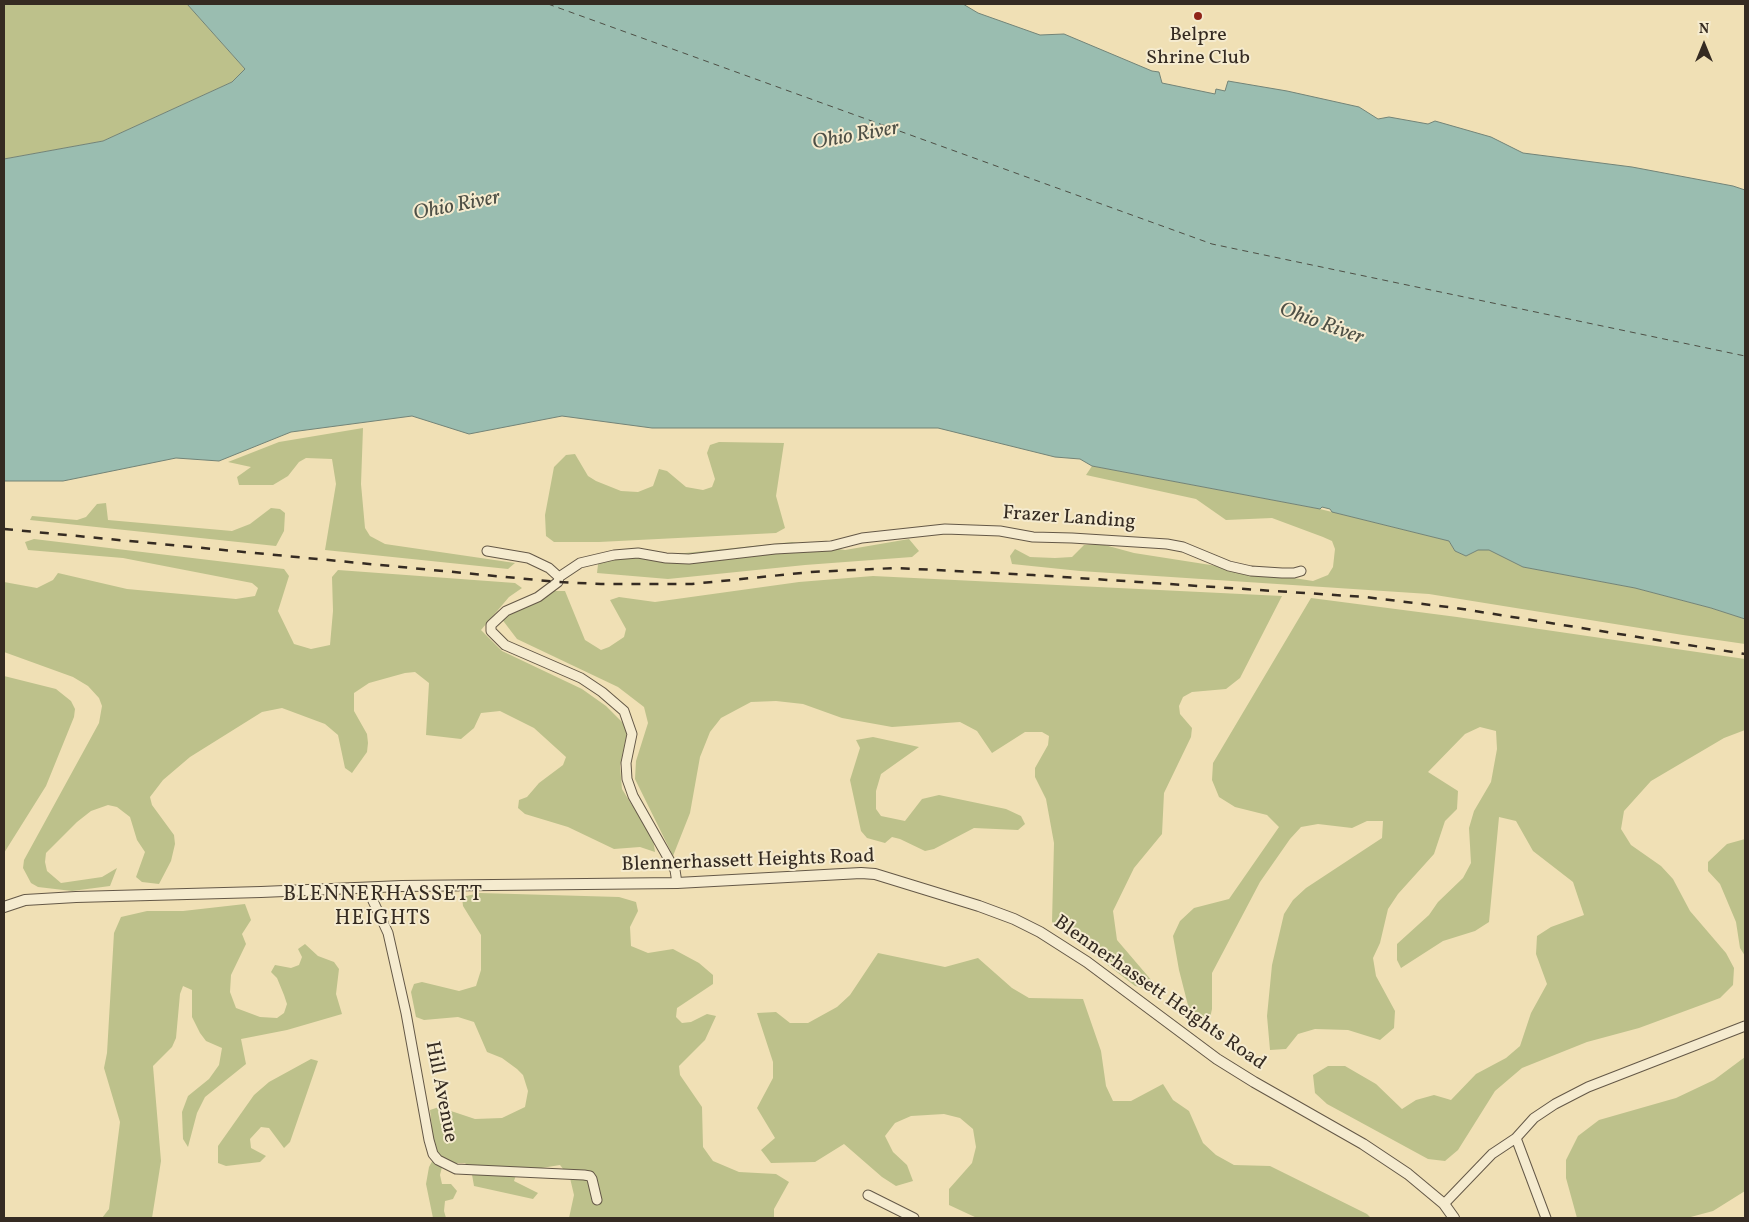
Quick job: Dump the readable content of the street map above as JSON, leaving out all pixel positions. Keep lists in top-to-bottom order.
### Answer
{
  "streets": {
    "street": ["Frazer Landing", "Blennerhassett Heights Road", "Hill Avenue"]
  },
  "crossings": [
    ["Frazer Landing", "Blennerhassett Heights Road"],
    ["Blennerhassett Heights Road", "Hill Avenue"]
  ],
  "districts": ["BLENNERHASSETT HEIGHTS"],
  "water": ["Ohio River"],
  "places": ["Belpre Shrine Club"],
  "north": "top"
}
